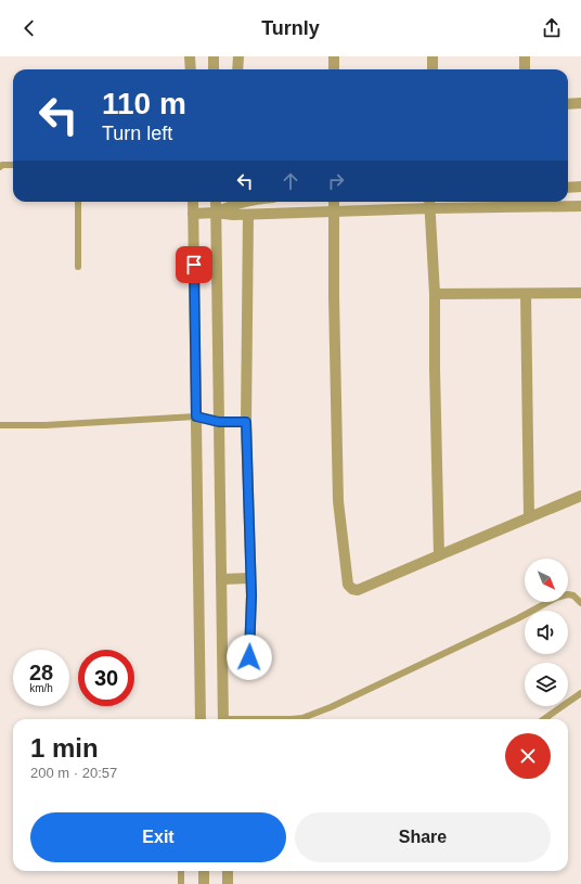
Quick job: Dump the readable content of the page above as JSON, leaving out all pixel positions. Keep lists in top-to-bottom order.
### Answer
{
  "north": "bottom right",
  "page": {
    "header": "Turnly",
    "turn": ["110 m", "Turn left"],
    "speed": "28 km/h",
    "limit": "30",
    "heading": ["1 min", "200 m · 20:57"],
    "buttons": ["Exit", "Share"]
  }
}
